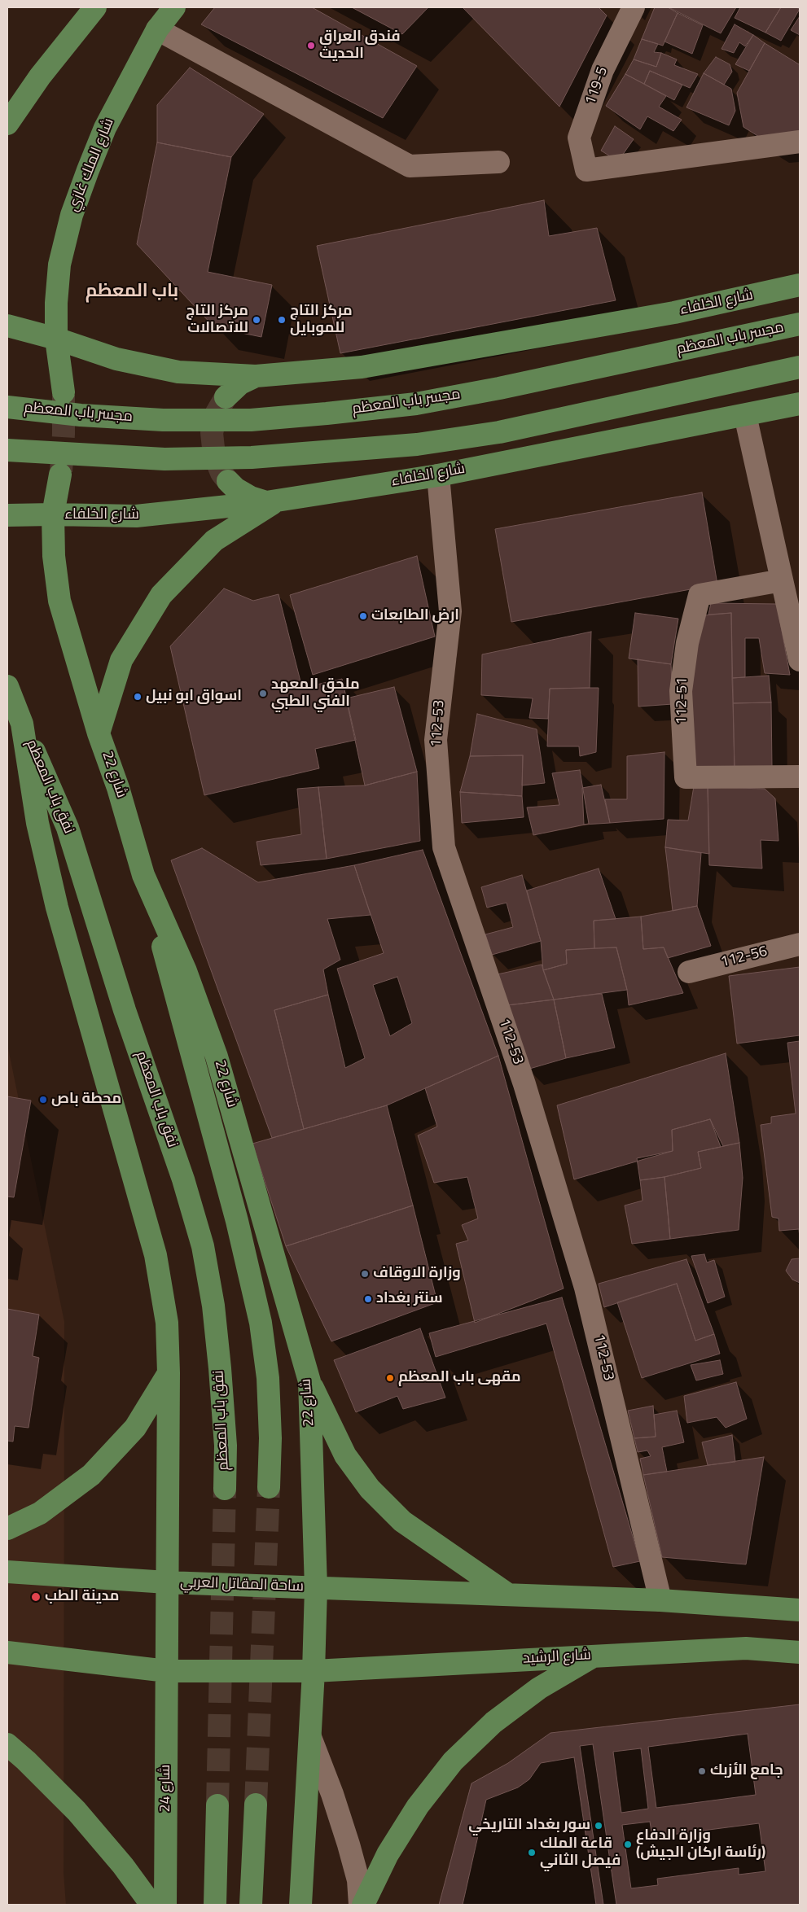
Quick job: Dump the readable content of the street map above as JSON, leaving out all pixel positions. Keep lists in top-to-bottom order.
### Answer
{
  "streets": {
    "main road": [
      "شارع الملك غازي",
      "شارع الخلفاء",
      "مجسر باب المعظم",
      "شارع 22",
      "نفق باب المعظم",
      "ساحة المقاتل العربي",
      "شارع الرشيد",
      "شارع 24"
    ],
    "street": [
      "119-5",
      "112-51",
      "112-53",
      "112-56"
    ]
  },
  "crossings": [
    ["شارع الملك غازي", "شارع الخلفاء"],
    ["شارع الخلفاء", "112-53"],
    ["شارع الخلفاء", "شارع 22"],
    ["شارع 22", "ساحة المقاتل العربي"],
    ["شارع 22", "شارع الرشيد"]
  ],
  "districts": ["باب المعظم"],
  "places": [
    "فندق العراق الحديث",
    "مركز التاج للاتصالات",
    "مركز التاج للموبايل",
    "ارض الطابعات",
    "ملحق المعهد الفني الطبي",
    "اسواق ابو نبيل",
    "محطة باص",
    "وزارة الاوقاف",
    "سنتر بغداد",
    "مقهى باب المعظم",
    "مدينة الطب",
    "جامع الأزبك",
    "سور بغداد التاريخي",
    "وزارة الدفاع (رئاسة اركان الجيش)",
    "قاعة الملك فيصل الثاني"
  ]
}
